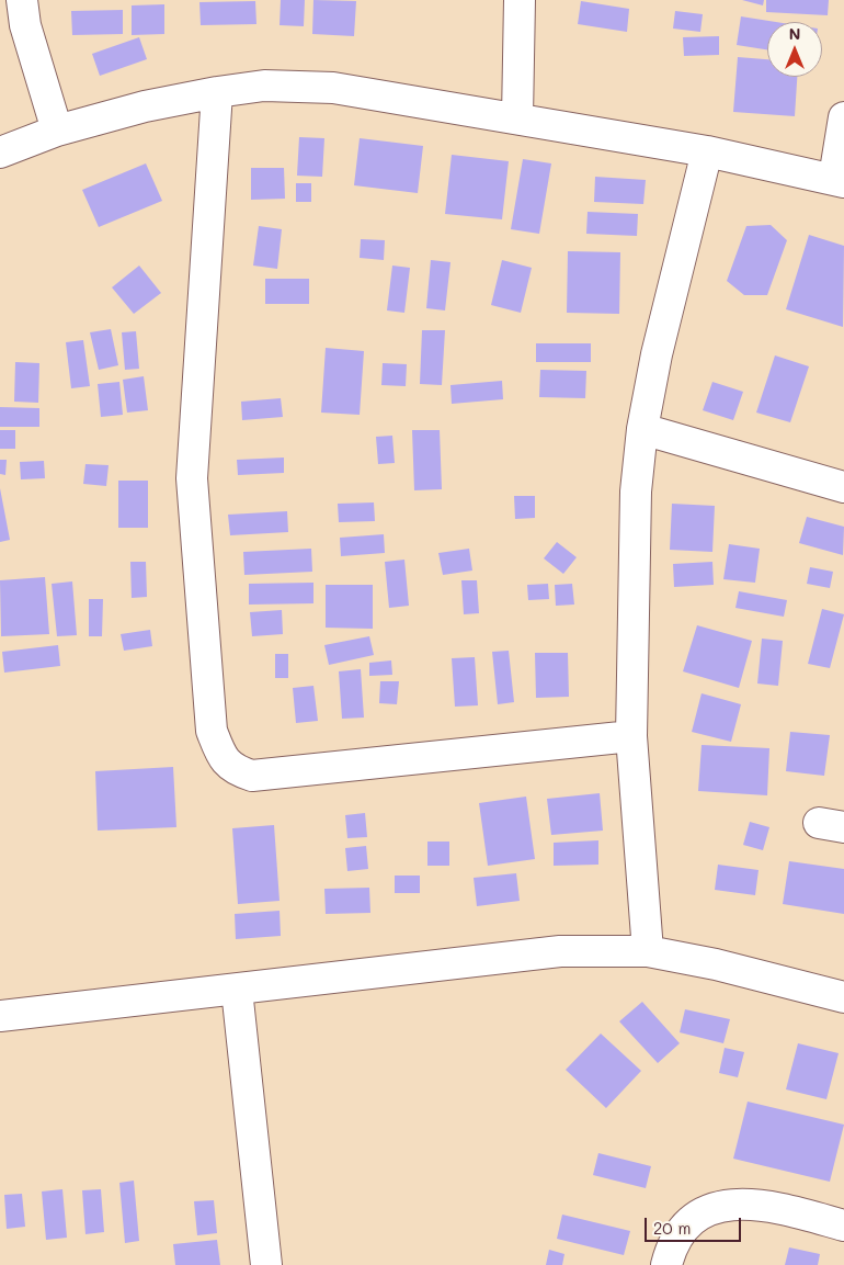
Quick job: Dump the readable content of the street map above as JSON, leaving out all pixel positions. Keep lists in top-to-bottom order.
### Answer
{
  "scale_bar": "20 m",
  "north": "top"
}
